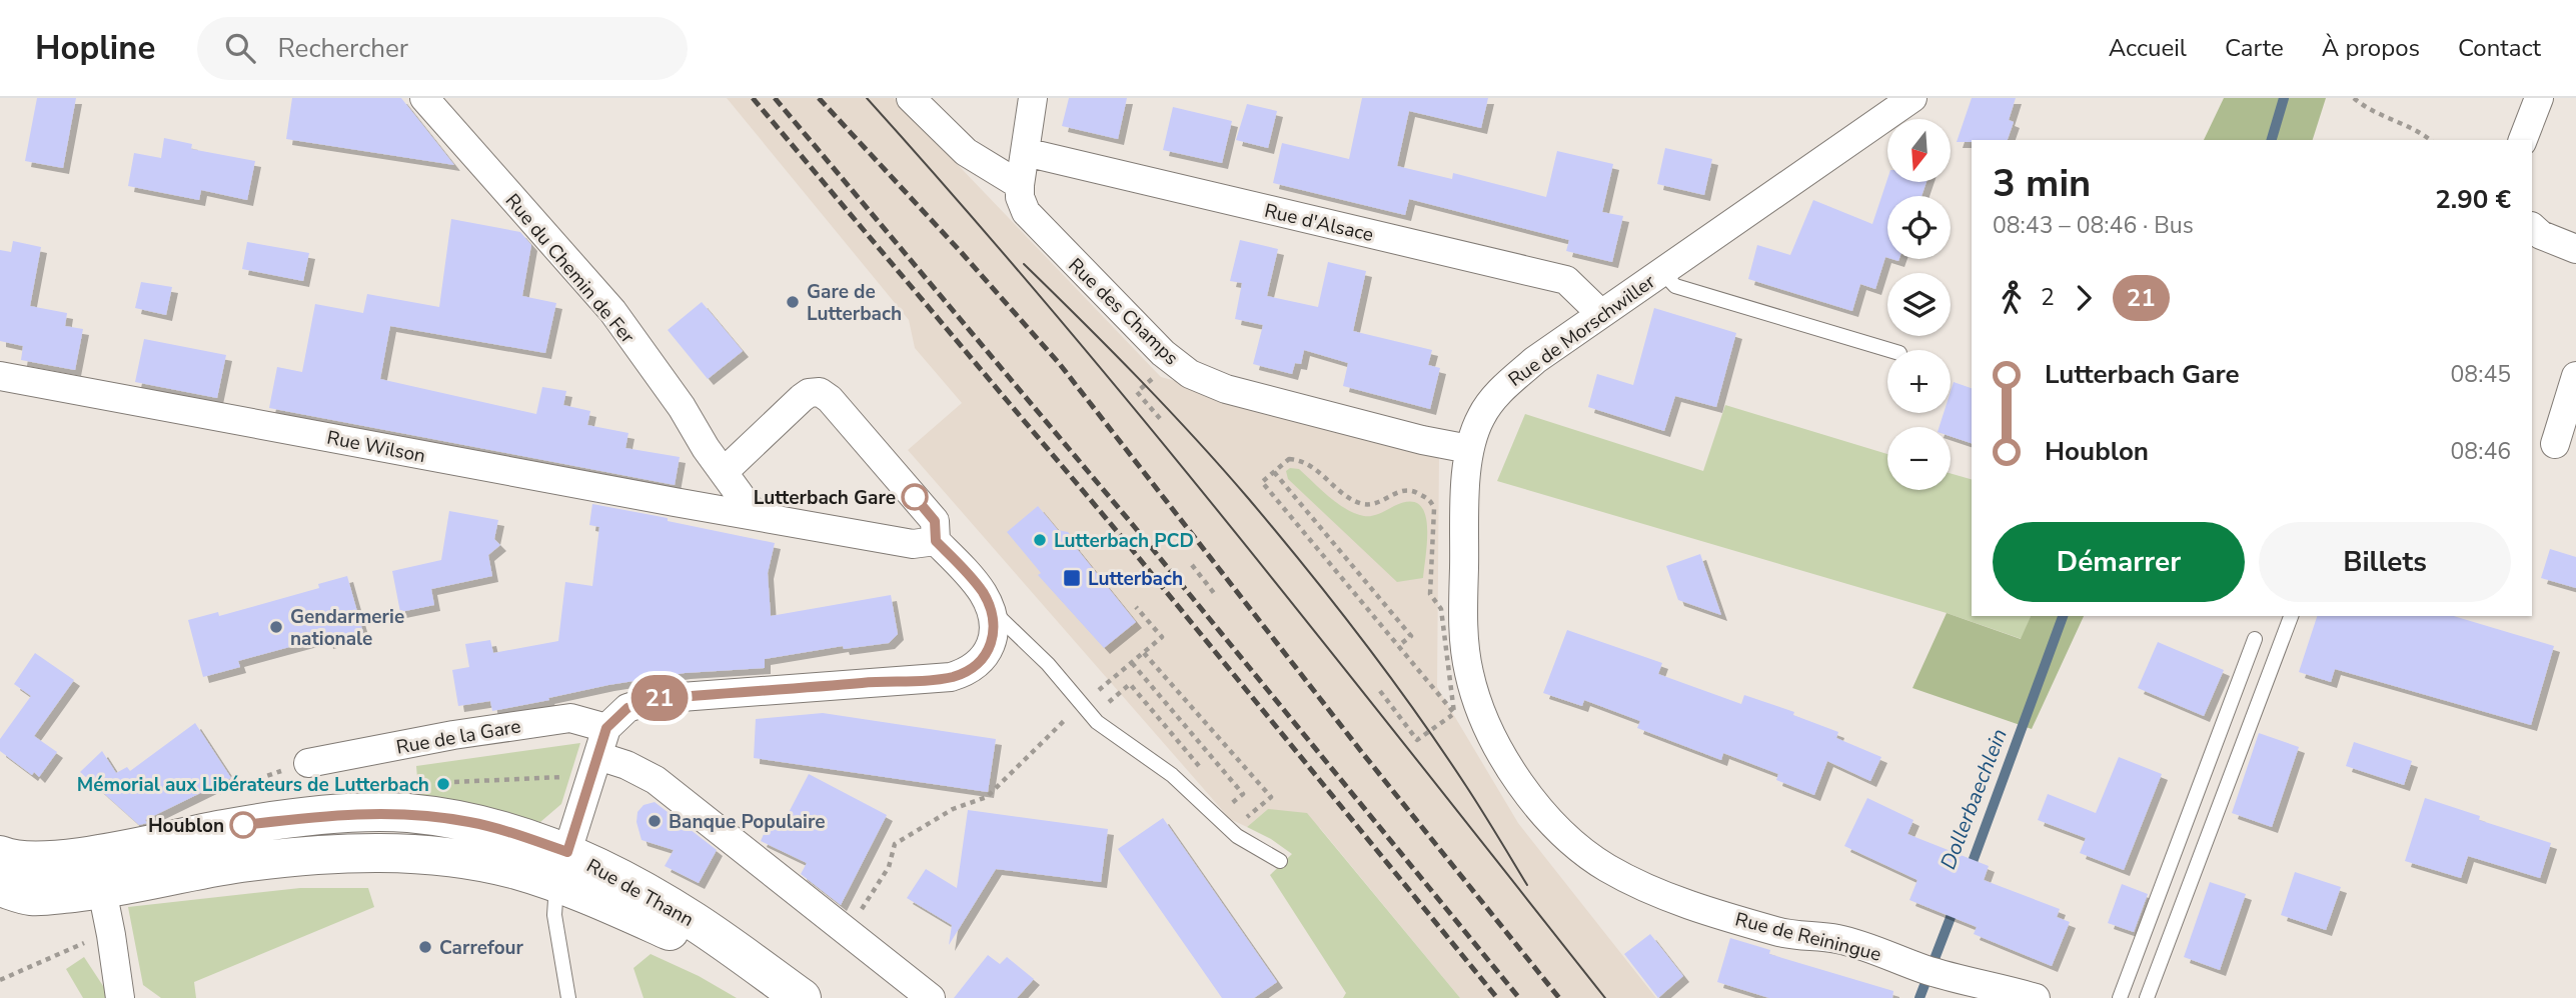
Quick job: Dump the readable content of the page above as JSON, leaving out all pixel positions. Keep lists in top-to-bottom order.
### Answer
{
  "streets": {
    "main road": ["Rue de Thann"],
    "street": [
      "Rue d'Alsace",
      "Rue du Chemin de Fer",
      "Rue des Champs",
      "Rue de Morschwiller",
      "Rue Wilson",
      "Rue de la Gare",
      "Rue de Reiningue"
    ]
  },
  "crossings": [
    ["Rue d'Alsace", "Rue des Champs"],
    ["Rue d'Alsace", "Rue de Morschwiller"],
    ["Rue du Chemin de Fer", "Rue Wilson"],
    ["Rue des Champs", "Rue de Morschwiller"],
    ["Rue de Morschwiller", "Rue de Reiningue"]
  ],
  "water": ["Dollerbaechlein"],
  "places": {
    "other": [
      "Gare de Lutterbach",
      "Lutterbach Gare",
      "Lutterbach PCD",
      "Gendarmerie nationale",
      "Mémorial aux Libérateurs de Lutterbach",
      "Banque Populaire",
      "Houblon",
      "Carrefour"
    ],
    "transit": ["Lutterbach"]
  },
  "lines": ["bus line 21"],
  "north": "bottom",
  "page": {
    "header": "Hopline",
    "search": "Rechercher",
    "nav": [
      "Accueil",
      "Carte",
      "À propos",
      "Contact"
    ],
    "on_map": "21",
    "map_buttons": ["+", "−"],
    "heading": ["3 min", "08:43 – 08:46 · Bus", "2.90 €"],
    "legs": ["2", "21"],
    "list": [
      {
        "name": "Lutterbach Gare",
        "value": "08:45"
      },
      {
        "name": "Houblon",
        "value": "08:46"
      }
    ],
    "buttons": ["Démarrer", "Billets"]
  }
}
